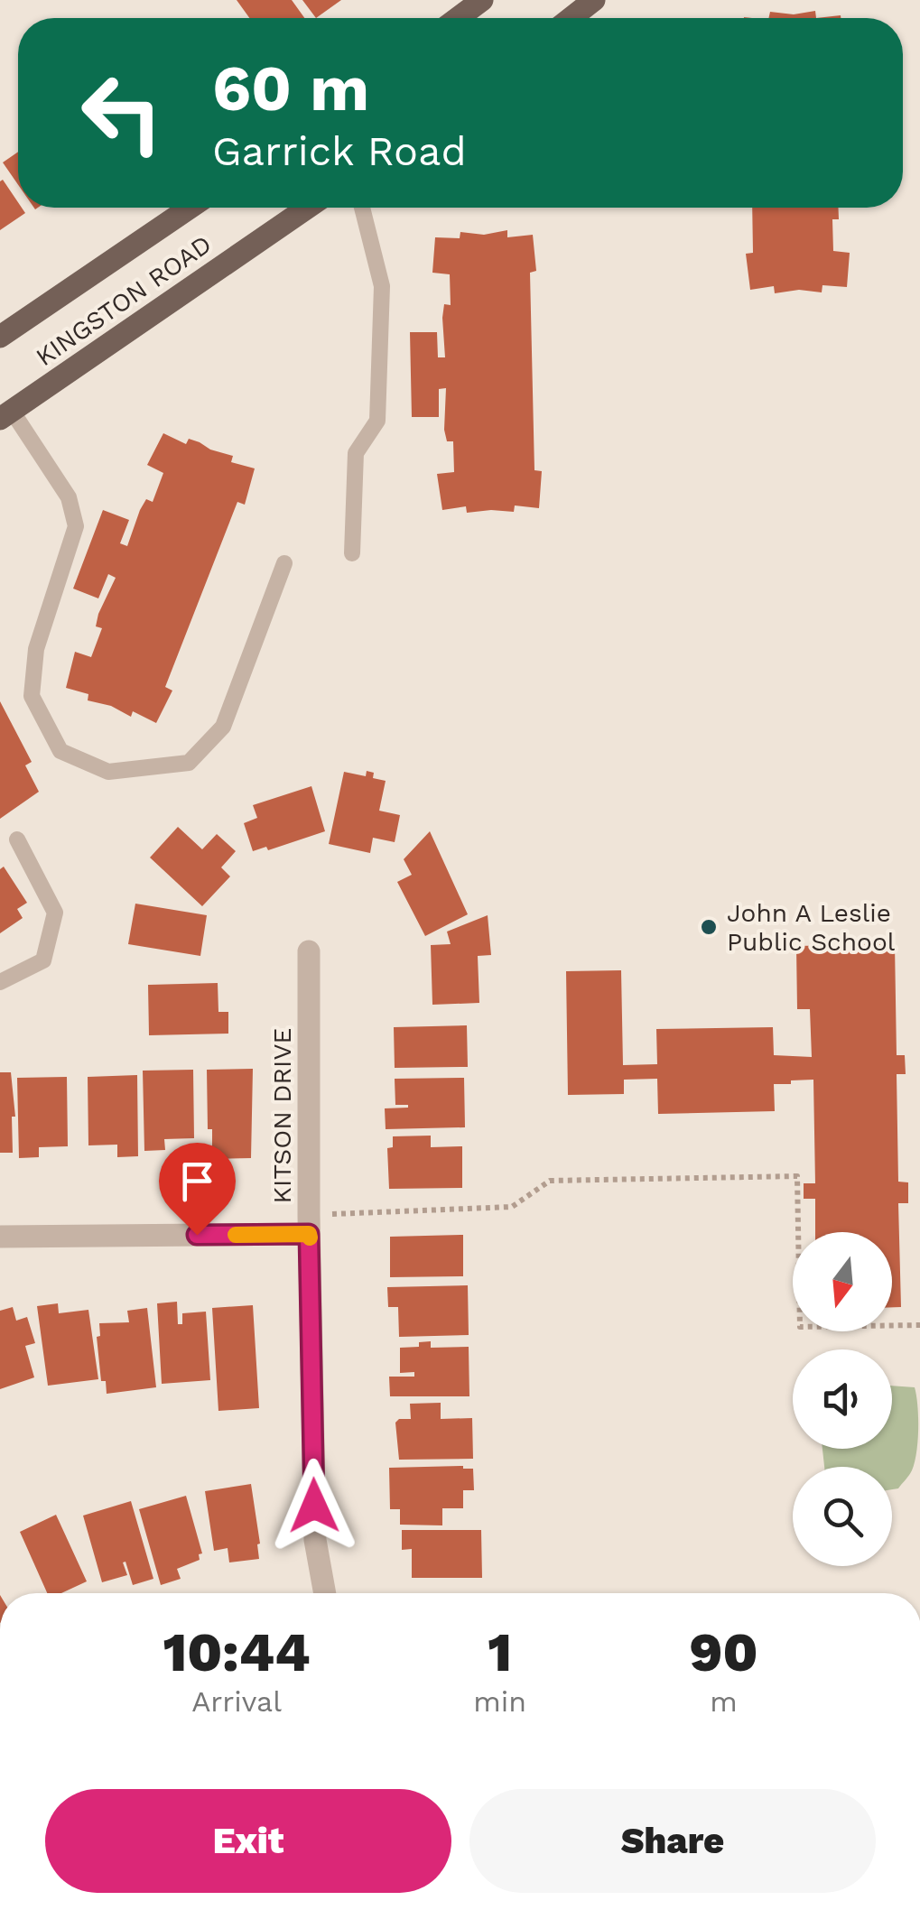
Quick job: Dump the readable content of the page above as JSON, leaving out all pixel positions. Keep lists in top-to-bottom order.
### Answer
{
  "streets": {
    "main road": ["KINGSTON ROAD"],
    "street": ["KITSON DRIVE"]
  },
  "places": ["John A Leslie Public School"],
  "north": "bottom",
  "page": {
    "turn": ["60 m", "Garrick Road"],
    "eta": [
      "10:44",
      "Arrival",
      "1",
      "min",
      "90",
      "m"
    ],
    "buttons": ["Exit", "Share"]
  }
}
